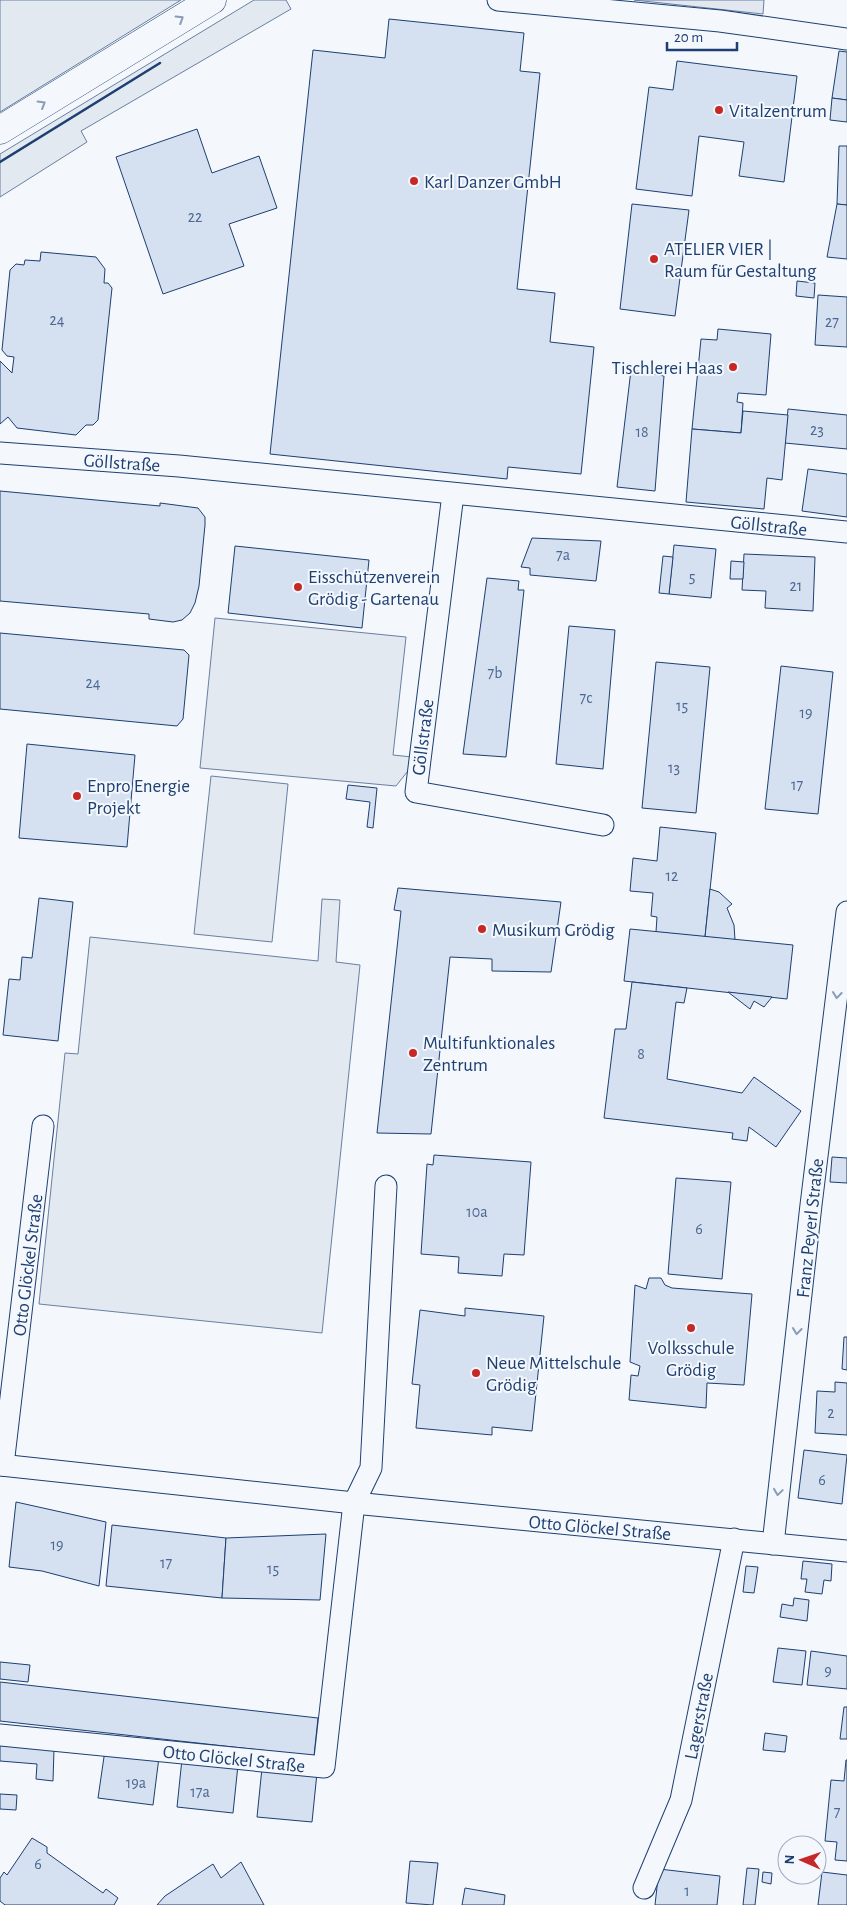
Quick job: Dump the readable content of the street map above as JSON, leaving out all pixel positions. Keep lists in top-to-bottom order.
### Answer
{
  "streets": {
    "street": [
      "Göllstraße",
      "Franz Peyerl Straße",
      "Otto Glöckel Straße",
      "Lagerstraße"
    ]
  },
  "crossings": [
    ["Franz Peyerl Straße", "Otto Glöckel Straße"],
    ["Otto Glöckel Straße", "Lagerstraße"]
  ],
  "one_way": ["Franz Peyerl Straße"],
  "places": [
    "Vitalzentrum",
    "Karl Danzer GmbH",
    "ATELIER VIER | Raum für Gestaltung",
    "Tischlerei Haas",
    "Eisschützenverein Grödig - Gartenau",
    "Enpro Energie Projekt",
    "Musikum Grödig",
    "Multifunktionales Zentrum",
    "Volksschule Grödig",
    "Neue Mittelschule Grödig"
  ],
  "house_numbers": [
    "22",
    "24",
    "27",
    "23",
    "18",
    "7a",
    "5",
    "21",
    "7b",
    "24",
    "7c",
    "15",
    "19",
    "13",
    "17",
    "12",
    "8",
    "10a",
    "6",
    "2",
    "6",
    "19",
    "17",
    "15",
    "9",
    "19a",
    "17a",
    "7",
    "6",
    "1"
  ],
  "scale_bar": "20 m",
  "north": "left"
}
